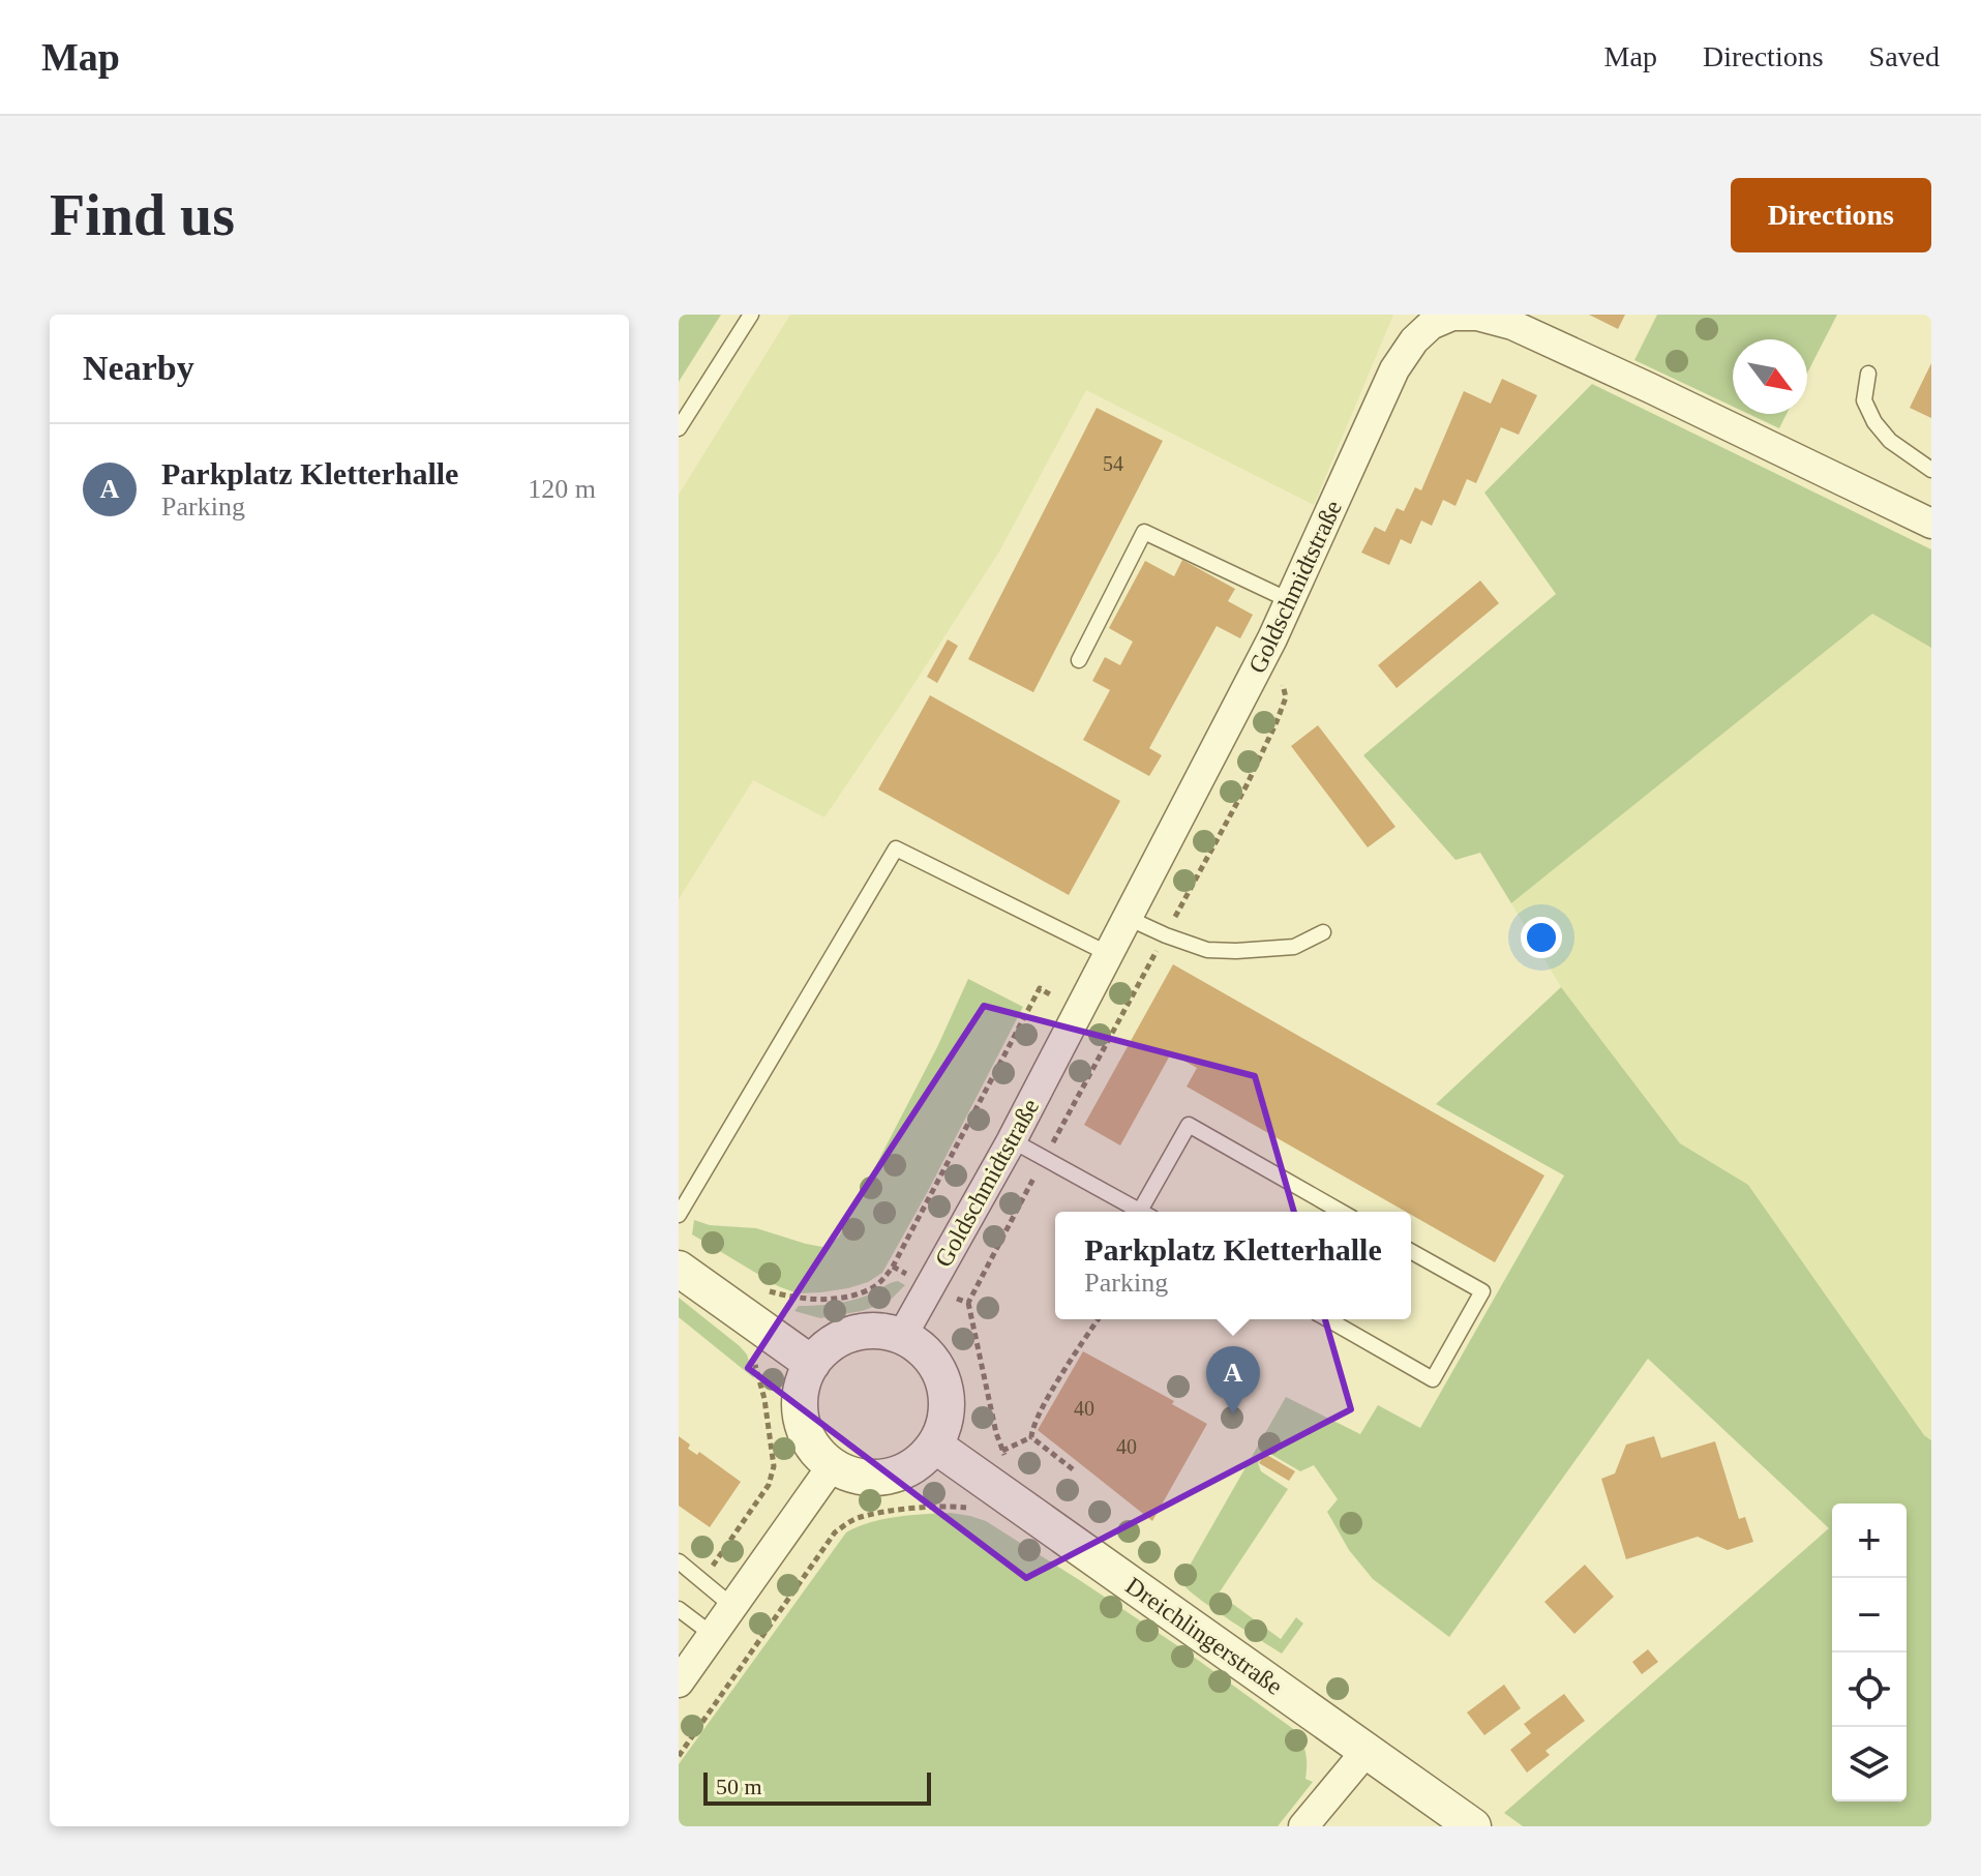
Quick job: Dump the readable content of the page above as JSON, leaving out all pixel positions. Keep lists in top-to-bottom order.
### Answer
{
  "streets": {
    "street": ["Goldschmidtstraße", "Dreichlingerstraße"]
  },
  "crossings": [
    ["Goldschmidtstraße", "Dreichlingerstraße"]
  ],
  "house_numbers": ["54", "40", "40"],
  "scale_bar": "50 m",
  "north": "bottom right",
  "page": {
    "header": "Map",
    "nav": ["Map", "Directions", "Saved"],
    "buttons": "Directions",
    "title": "Find us",
    "heading": "Nearby",
    "list": [
      {
        "mark": "A",
        "name": "Parkplatz Kletterhalle",
        "note": "Parking",
        "value": "120 m"
      }
    ],
    "popup": ["Parkplatz Kletterhalle", "Parking"],
    "pins": "A",
    "map_buttons": ["+", "−"],
    "scale": "50 m"
  }
}
